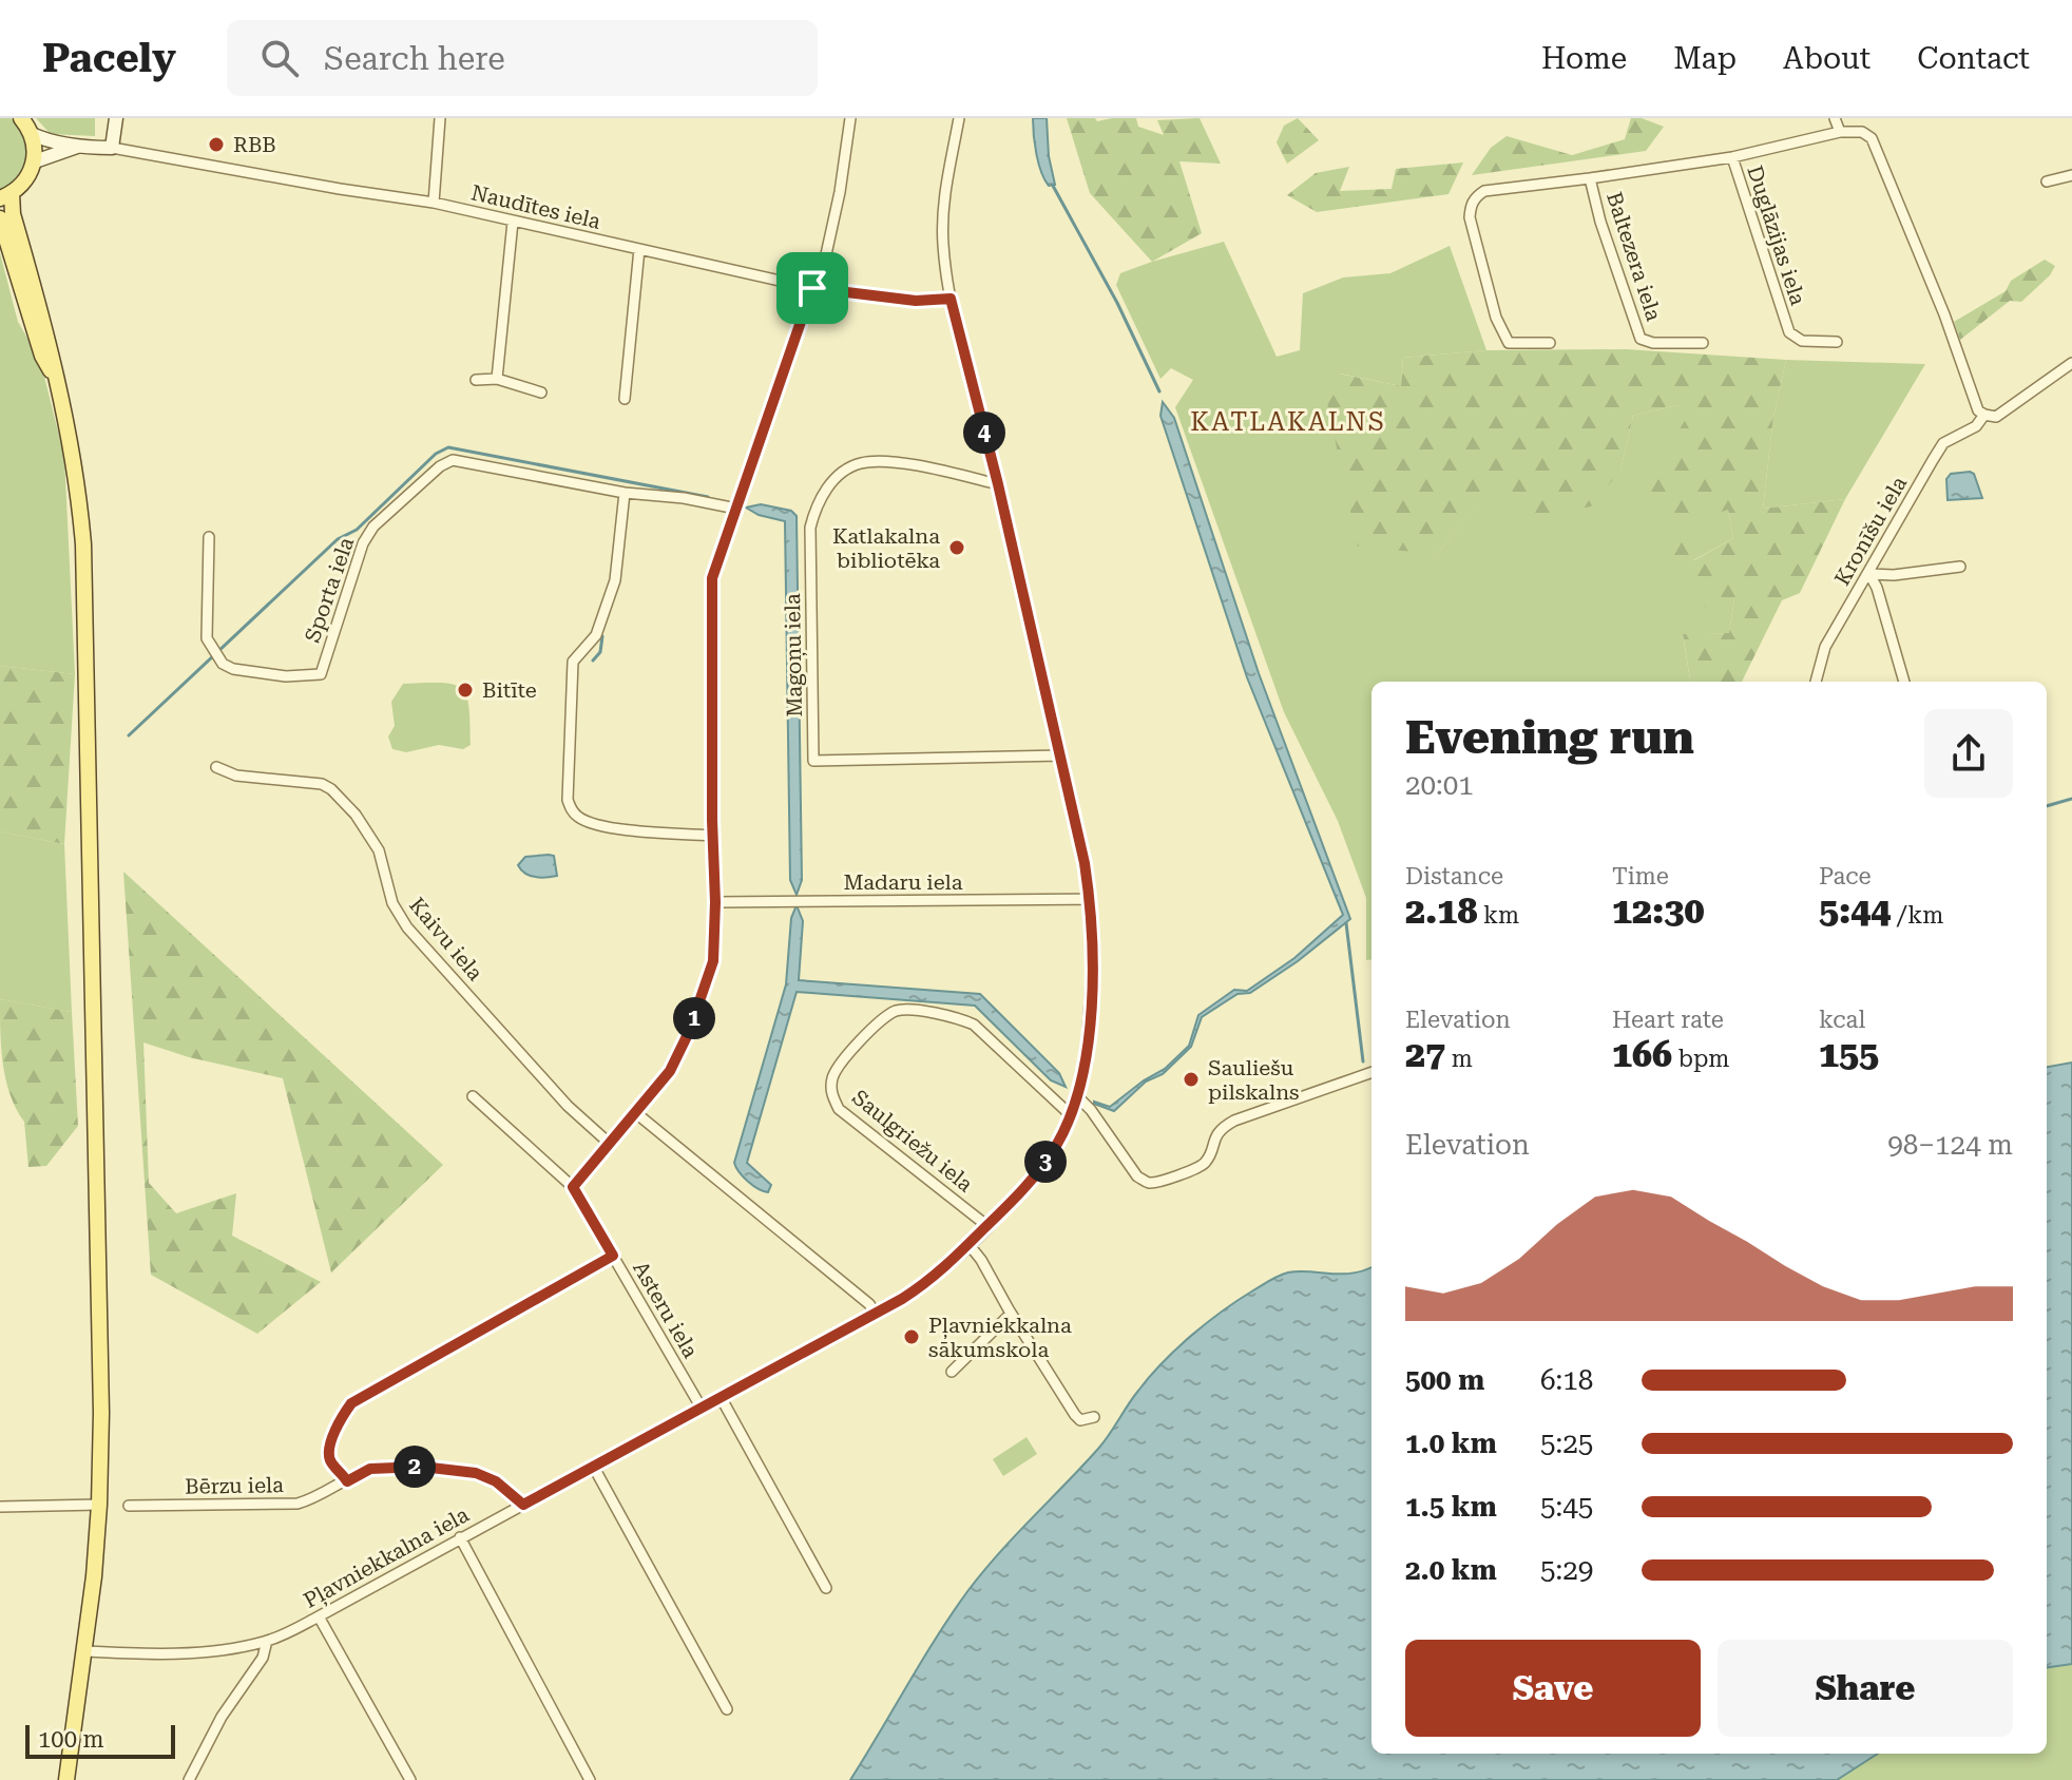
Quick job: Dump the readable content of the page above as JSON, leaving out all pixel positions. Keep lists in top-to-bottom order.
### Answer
{
  "streets": {
    "street": [
      "Naudītes iela",
      "Duglāzijas iela",
      "Baltezera iela",
      "Kronīšu iela",
      "Sporta iela",
      "Magoņu iela",
      "Madaru iela",
      "Kaivu iela",
      "Saulgriežu iela",
      "Asteru iela",
      "Bērzu iela",
      "Pļavniekkalna iela"
    ]
  },
  "crossings": [
    ["Naudītes iela", "Pļavniekkalna iela"],
    ["Duglāzijas iela", "Baltezera iela"],
    ["Magoņu iela", "Pļavniekkalna iela"],
    ["Madaru iela", "Pļavniekkalna iela"],
    ["Saulgriežu iela", "Pļavniekkalna iela"],
    ["Asteru iela", "Pļavniekkalna iela"],
    ["Bērzu iela", "Pļavniekkalna iela"]
  ],
  "districts": ["KATLAKALNS"],
  "places": [
    "RBB",
    "Katlakalna bibliotēka",
    "Bitīte",
    "Sauliešu pilskalns",
    "Pļavniekkalna sākumskola"
  ],
  "scale_bar": "100 m",
  "page": {
    "header": "Pacely",
    "search": "Search here",
    "nav": [
      "Home",
      "Map",
      "About",
      "Contact"
    ],
    "pins": [
      "4",
      "1",
      "3",
      "2"
    ],
    "heading": ["Evening run", "20:01"],
    "stats": [
      ["Distance", "2.18 km"],
      ["Time", "12:30"],
      ["Pace", "5:44 /km"],
      ["Elevation", "27 m"],
      ["Heart rate", "166 bpm"],
      ["kcal", "155"]
    ],
    "chart": ["Elevation", "98–124 m"],
    "list": [
      {
        "name": "500 m",
        "note": "6:18"
      },
      {
        "name": "1.0 km",
        "note": "5:25"
      },
      {
        "name": "1.5 km",
        "note": "5:45"
      },
      {
        "name": "2.0 km",
        "note": "5:29"
      }
    ],
    "buttons": ["Save", "Share"],
    "scale": "100 m"
  }
}
